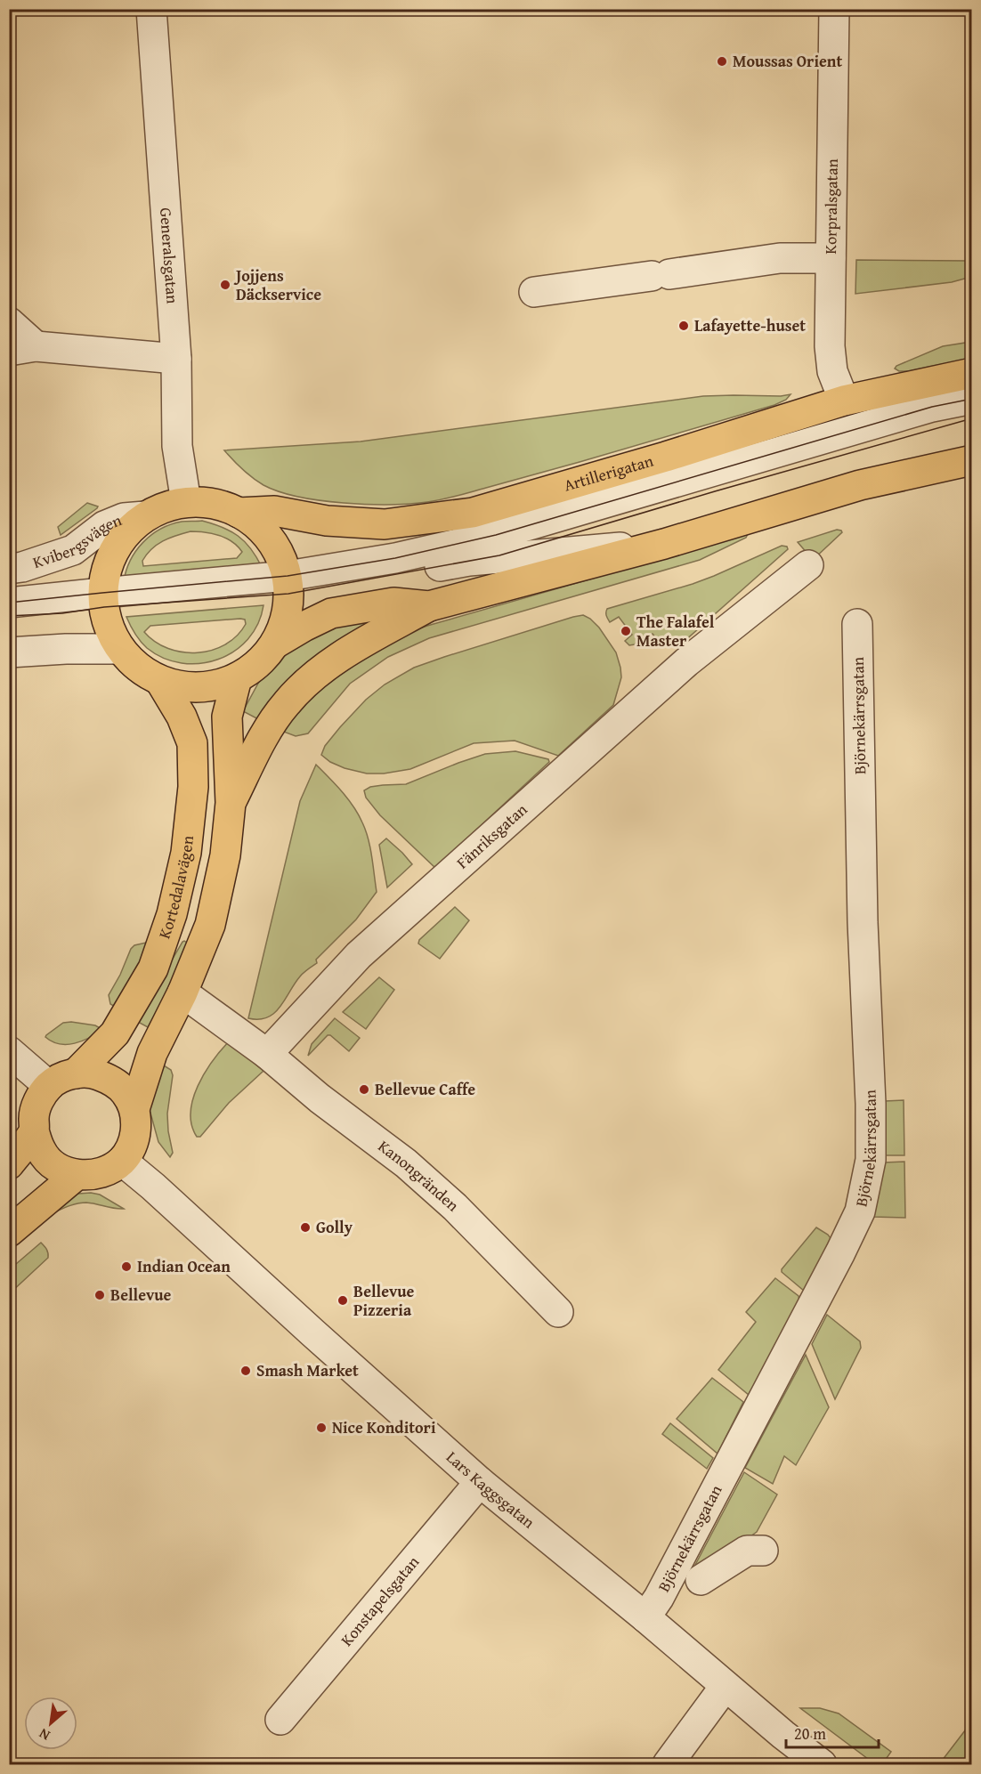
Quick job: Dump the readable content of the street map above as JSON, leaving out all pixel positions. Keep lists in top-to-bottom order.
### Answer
{
  "streets": {
    "main road": ["Artillerigatan", "Kortedalavägen"],
    "street": [
      "Korpralsgatan",
      "Generalsgatan",
      "Kvibergsvägen",
      "Björnekärrsgatan",
      "Fänriksgatan",
      "Kanongränden",
      "Lars Kaggsgatan",
      "Konstapelsgatan"
    ]
  },
  "crossings": [
    ["Korpralsgatan", "Artillerigatan"],
    ["Generalsgatan", "Artillerigatan"],
    ["Artillerigatan", "Kvibergsvägen"],
    ["Artillerigatan", "Kortedalavägen"],
    ["Björnekärrsgatan", "Lars Kaggsgatan"],
    ["Fänriksgatan", "Kanongränden"],
    ["Kortedalavägen", "Lars Kaggsgatan"],
    ["Lars Kaggsgatan", "Konstapelsgatan"]
  ],
  "places": [
    "Moussas Orient",
    "Jojjens Däckservice",
    "Lafayette-huset",
    "The Falafel Master",
    "Bellevue Caffe",
    "Golly",
    "Indian Ocean",
    "Bellevue",
    "Bellevue Pizzeria",
    "Smash Market",
    "Nice Konditori"
  ],
  "scale_bar": "20 m",
  "north": "bottom left"
}
